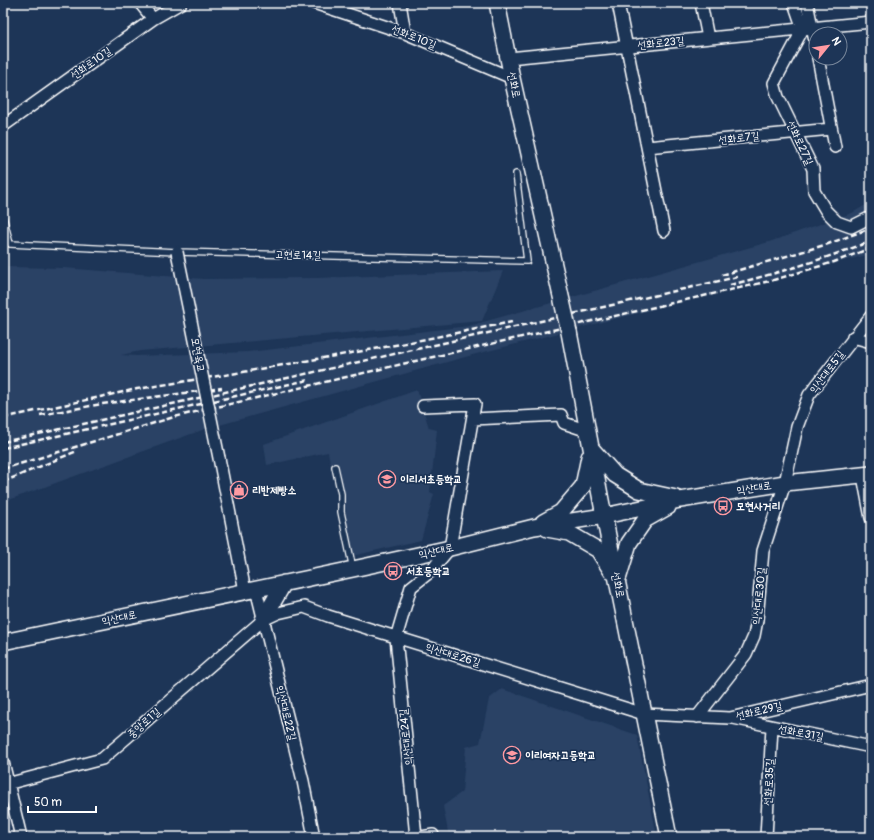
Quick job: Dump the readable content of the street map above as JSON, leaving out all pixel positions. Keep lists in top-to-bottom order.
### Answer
{
  "streets": {
    "main road": ["선화로", "익산대로"],
    "street": [
      "선화로10길",
      "선화로23길",
      "선화로7길",
      "선화로27길",
      "모현육교",
      "익산대로5길",
      "익산대로30길",
      "익산대로26길",
      "선화로29길",
      "익산대로22길",
      "중앙로1길",
      "선화로31길",
      "익산대로24길",
      "선화로35길"
    ],
    "lane": ["고현로14길"]
  },
  "crossings": [
    ["선화로10길", "선화로"],
    ["선화로23길", "선화로"],
    ["선화로23길", "선화로27길"],
    ["선화로", "익산대로"],
    ["선화로", "익산대로26길"],
    ["선화로", "선화로29길"],
    ["선화로7길", "선화로27길"],
    ["고현로14길", "모현육교"],
    ["모현육교", "익산대로"],
    ["모현육교", "익산대로22길"],
    ["익산대로5길", "익산대로"],
    ["익산대로5길", "익산대로30길"],
    ["익산대로", "익산대로30길"],
    ["익산대로", "익산대로22길"],
    ["익산대로30길", "선화로29길"],
    ["익산대로26길", "선화로29길"],
    ["익산대로26길", "익산대로22길"],
    ["익산대로26길", "중앙로1길"],
    ["익산대로26길", "익산대로24길"],
    ["선화로29길", "선화로31길"],
    ["익산대로22길", "중앙로1길"],
    ["선화로31길", "선화로35길"]
  ],
  "places": {
    "school or university": ["이리서초등학교", "이리여자고등학교"],
    "shop": ["리반제빵소"],
    "bus stop": ["모현사거리", "서초등학교"]
  },
  "scale_bar": "50 m",
  "north": "top right"
}
